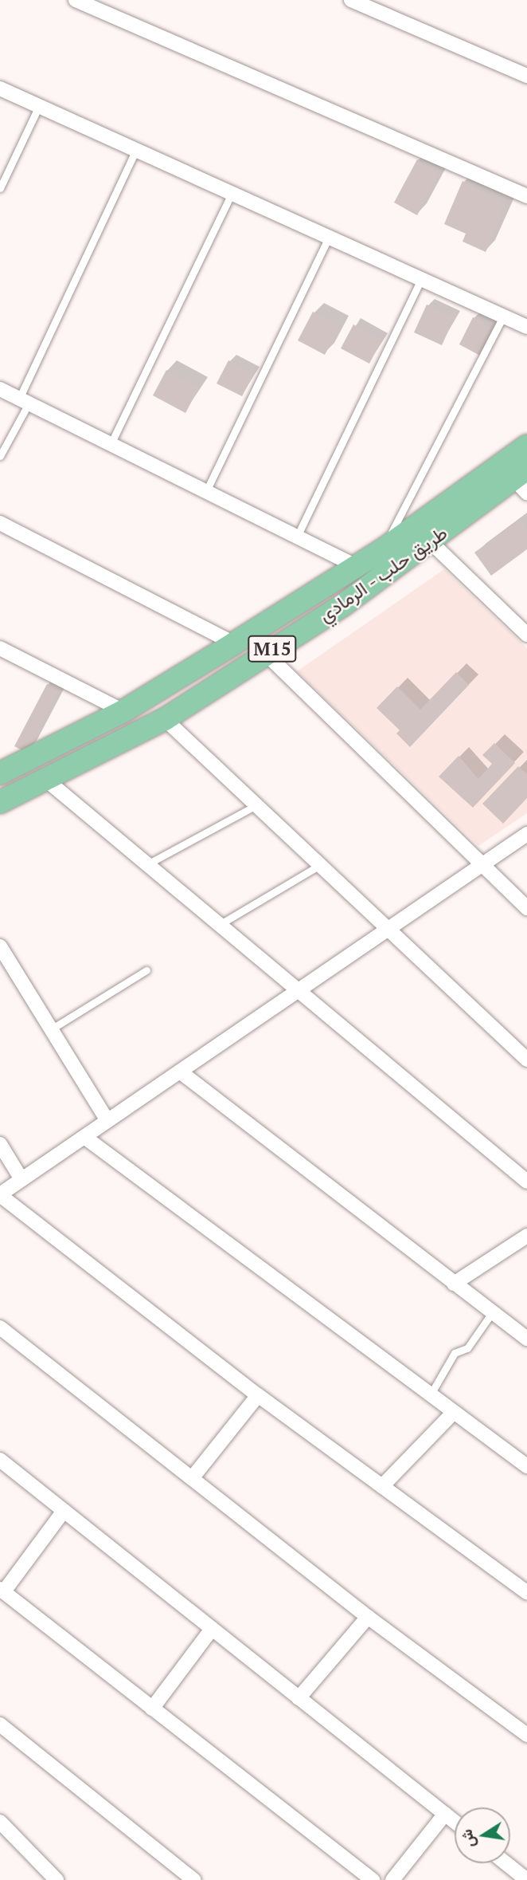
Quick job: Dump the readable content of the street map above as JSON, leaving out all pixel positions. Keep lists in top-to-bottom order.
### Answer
{
  "streets": {
    "highway": ["طريق حلب - الرمادي", "M15"]
  },
  "north": "left"
}
